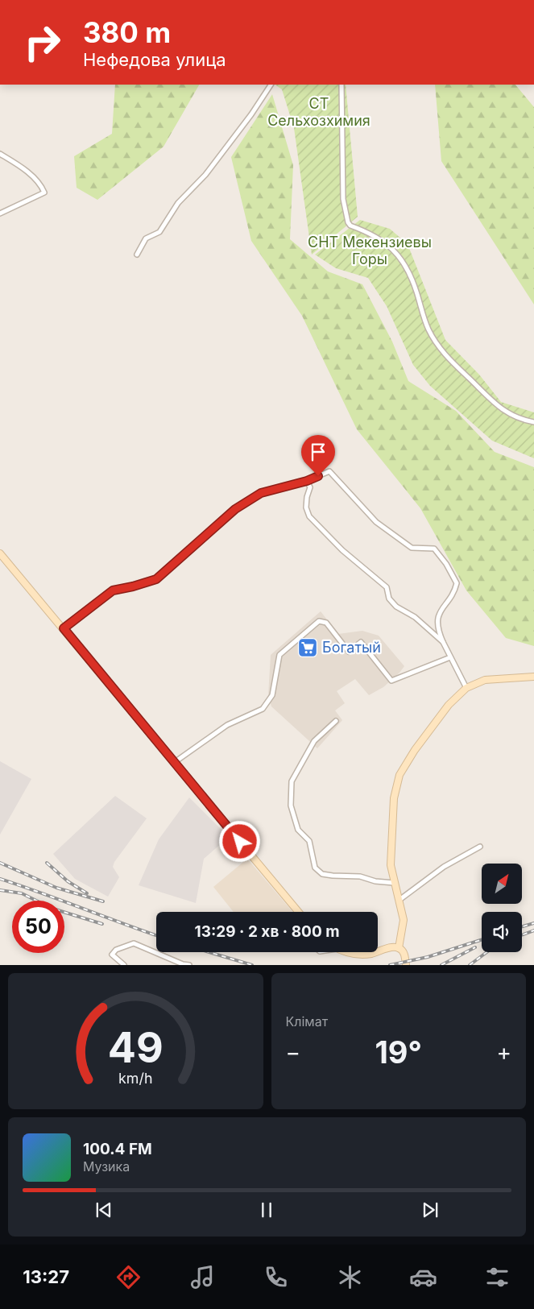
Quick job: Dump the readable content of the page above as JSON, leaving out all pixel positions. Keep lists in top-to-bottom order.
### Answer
{
  "parks": ["СТ Сельхозхимия", "СНТ Мекензиевы Горы"],
  "places": {
    "supermarket": ["Богатый"]
  },
  "north": "top right",
  "page": {
    "turn": ["380 m", "Нефедова улица"],
    "limit": "50",
    "trip": "13:29 · 2 хв · 800 m",
    "tile": "Клімат",
    "heat": ["−", "19°", "+"],
    "song": ["100.4 FM", "Музика"],
    "tabs": "13:27",
    "gauge": ["49", "km/h"]
  }
}
